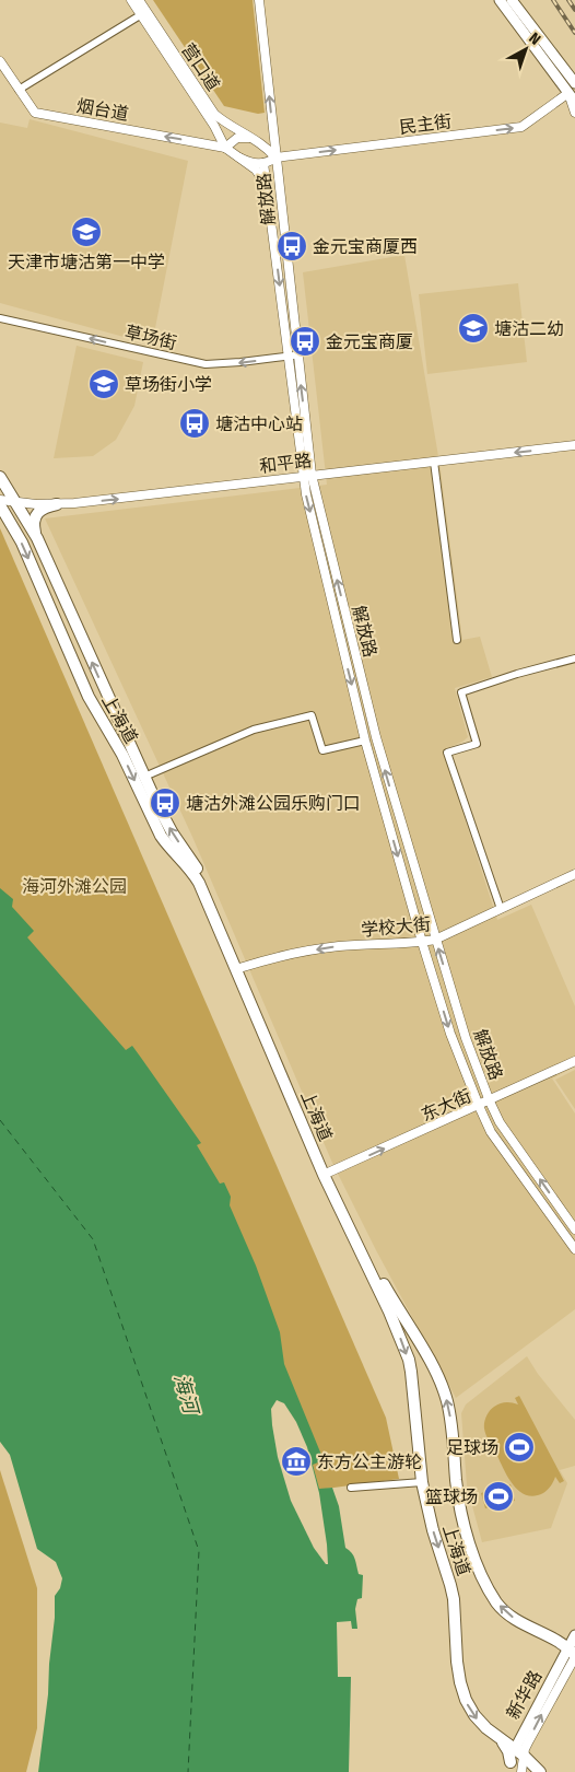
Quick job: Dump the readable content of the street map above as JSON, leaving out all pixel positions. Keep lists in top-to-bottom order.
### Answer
{
  "streets": {
    "main road": ["上海道", "新华路"],
    "street": [
      "营口道",
      "烟台道",
      "民主街",
      "解放路",
      "草场街",
      "和平路",
      "学校大街",
      "东大街"
    ]
  },
  "crossings": [
    ["营口道", "烟台道"],
    ["营口道", "民主街"],
    ["营口道", "解放路"],
    ["民主街", "解放路"],
    ["解放路", "草场街"],
    ["解放路", "和平路"],
    ["解放路", "学校大街"],
    ["解放路", "东大街"],
    ["和平路", "上海道"],
    ["上海道", "学校大街"],
    ["上海道", "东大街"],
    ["上海道", "新华路"]
  ],
  "one_way": [
    "烟台道",
    "民主街",
    "草场街",
    "学校大街",
    "东大街"
  ],
  "water": ["海河"],
  "parks": ["海河外滩公园"],
  "places": {
    "school or university": ["天津市塘沽第一中学", "塘沽二幼", "草场街小学"],
    "bus stop": [
      "金元宝商厦西",
      "金元宝商厦",
      "塘沽中心站",
      "塘沽外滩公园乐购门口"
    ],
    "sports": ["足球场", "篮球场"],
    "museum": ["东方公主游轮"]
  },
  "north": "top right"
}
